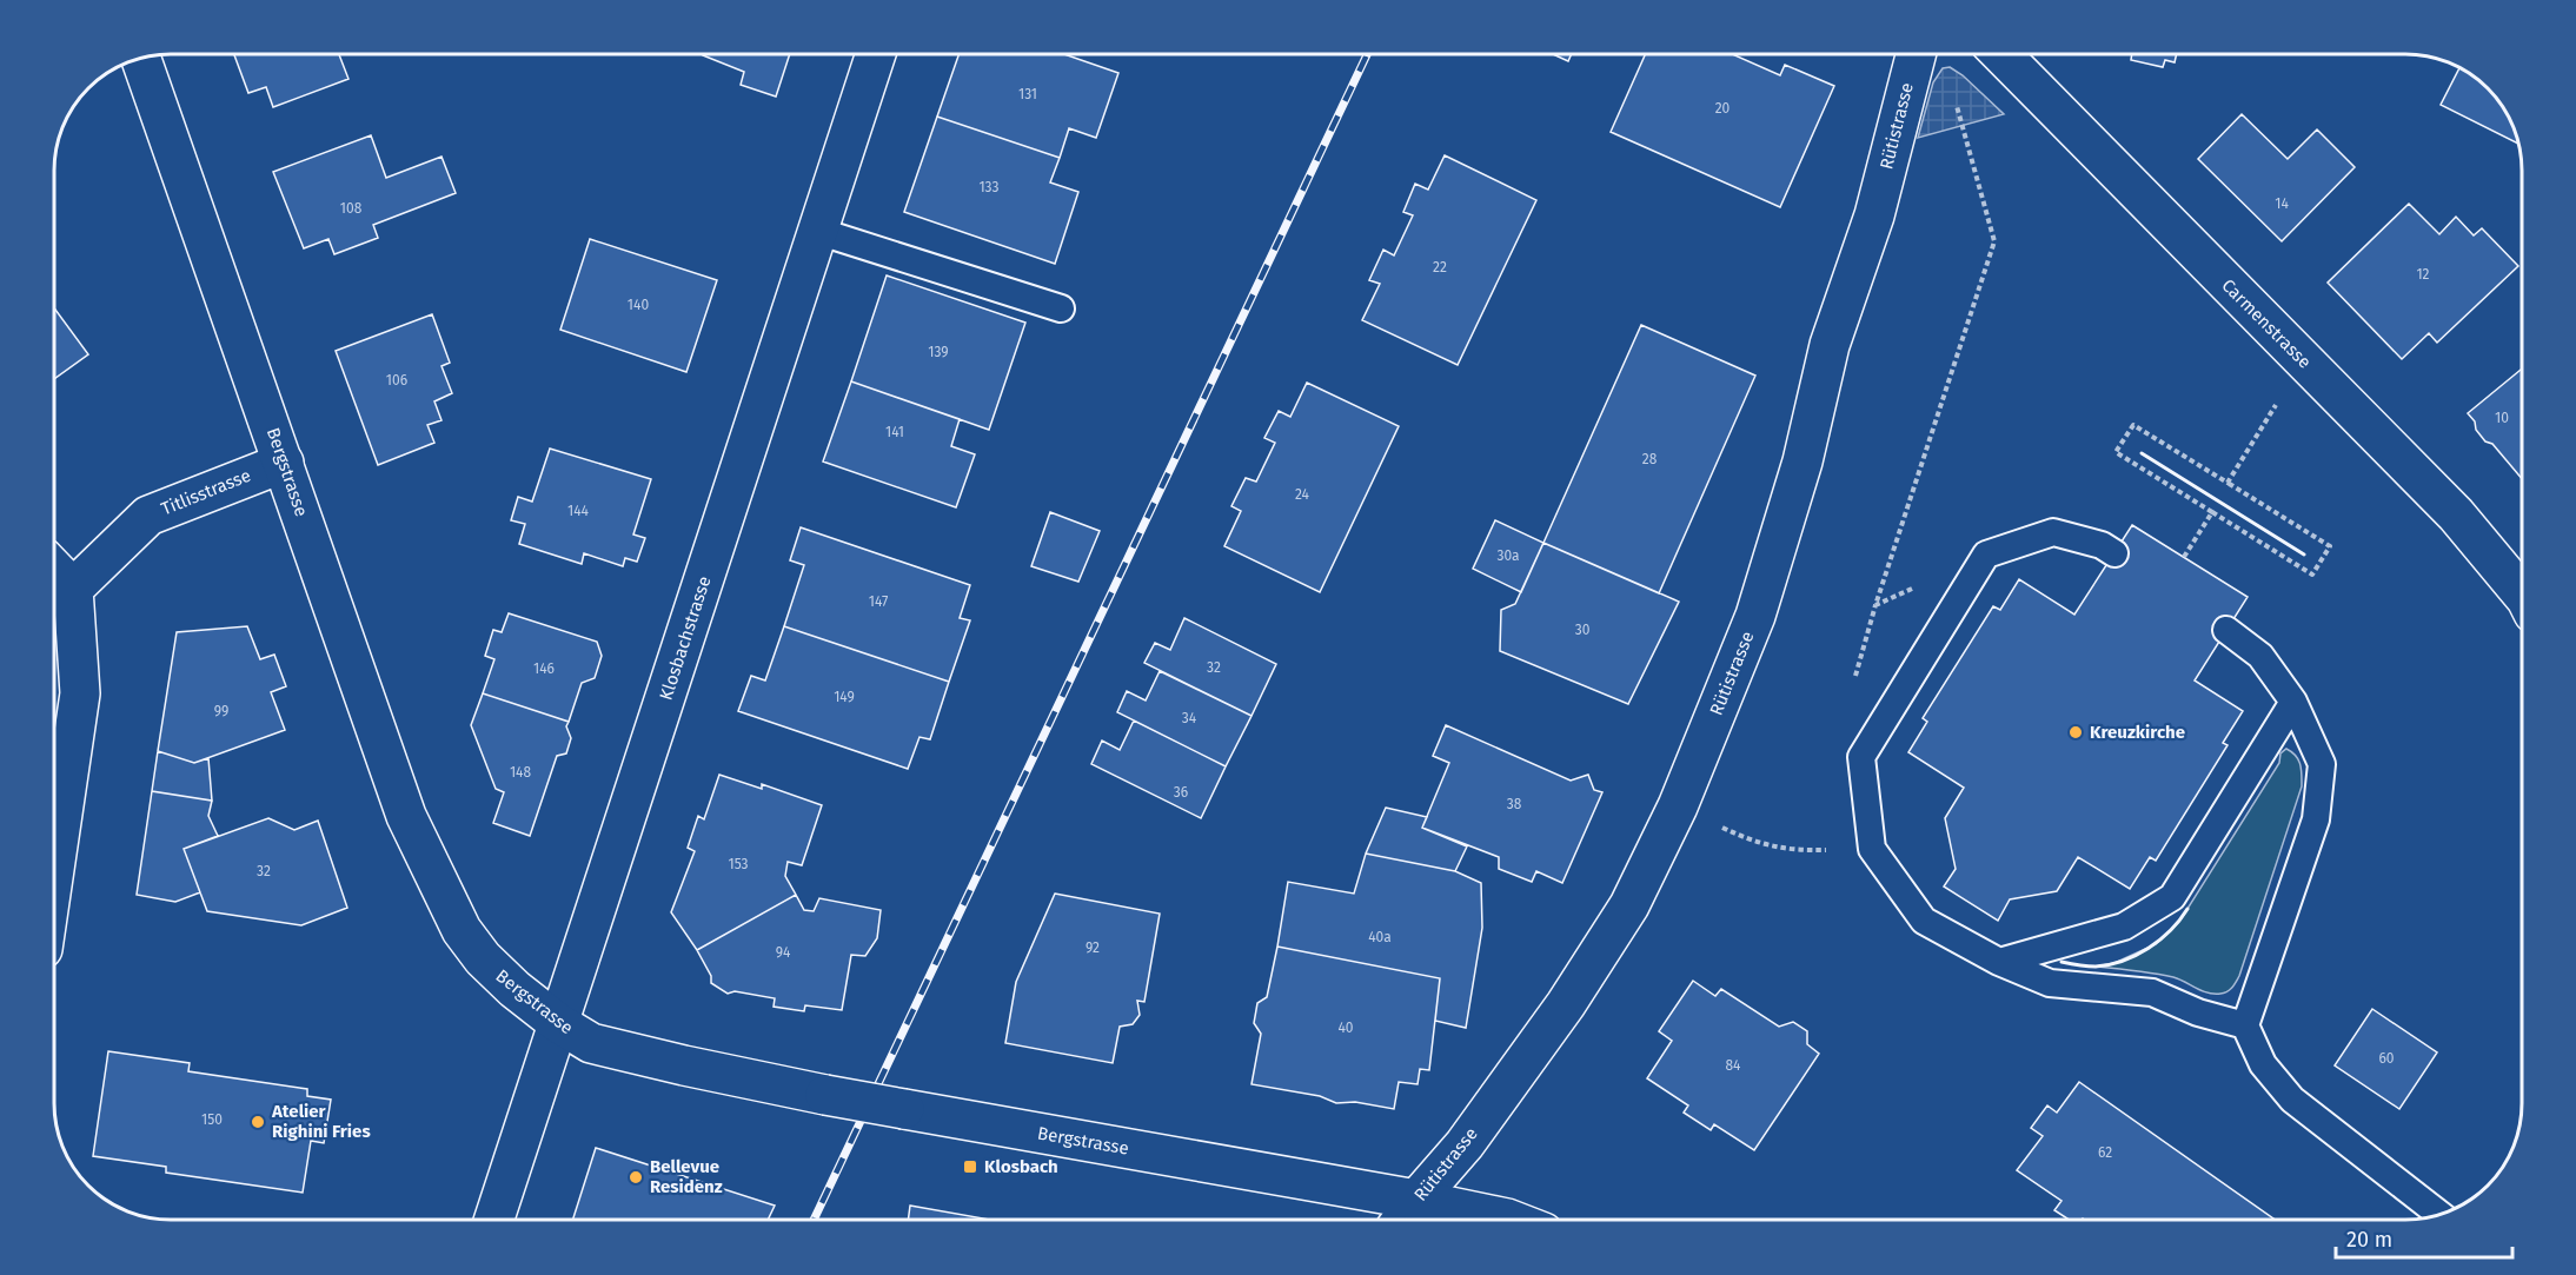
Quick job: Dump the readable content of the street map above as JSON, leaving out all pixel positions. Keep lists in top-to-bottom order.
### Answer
{
  "streets": {
    "street": [
      "Rütistrasse",
      "Carmenstrasse",
      "Bergstrasse",
      "Titlisstrasse",
      "Klosbachstrasse"
    ]
  },
  "crossings": [
    ["Rütistrasse", "Bergstrasse"],
    ["Bergstrasse", "Titlisstrasse"],
    ["Bergstrasse", "Klosbachstrasse"]
  ],
  "places": {
    "other": ["Kreuzkirche", "Atelier Righini Fries", "Bellevue Residenz"],
    "transit": ["Klosbach"]
  },
  "house_numbers": [
    "131",
    "20",
    "133",
    "14",
    "108",
    "22",
    "12",
    "140",
    "139",
    "106",
    "10",
    "141",
    "28",
    "24",
    "144",
    "30a",
    "147",
    "30",
    "32",
    "146",
    "149",
    "99",
    "34",
    "148",
    "36",
    "38",
    "153",
    "32",
    "40a",
    "92",
    "94",
    "40",
    "60",
    "84",
    "150",
    "62"
  ],
  "scale_bar": "20 m"
}
